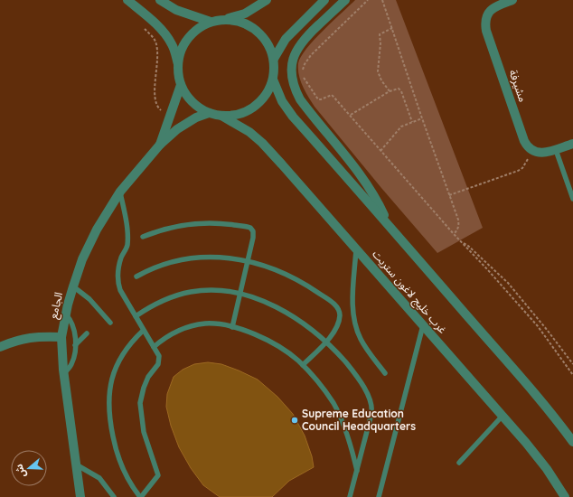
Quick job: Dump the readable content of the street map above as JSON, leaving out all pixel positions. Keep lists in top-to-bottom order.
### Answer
{
  "streets": {
    "street": ["مشيرفة", "غرب خليج لاغون ستريت", "الجامع"]
  },
  "crossings": [
    ["غرب خليج لاغون ستريت", "الجامع"]
  ],
  "places": ["Supreme Education Council Headquarters"],
  "north": "left"
}
